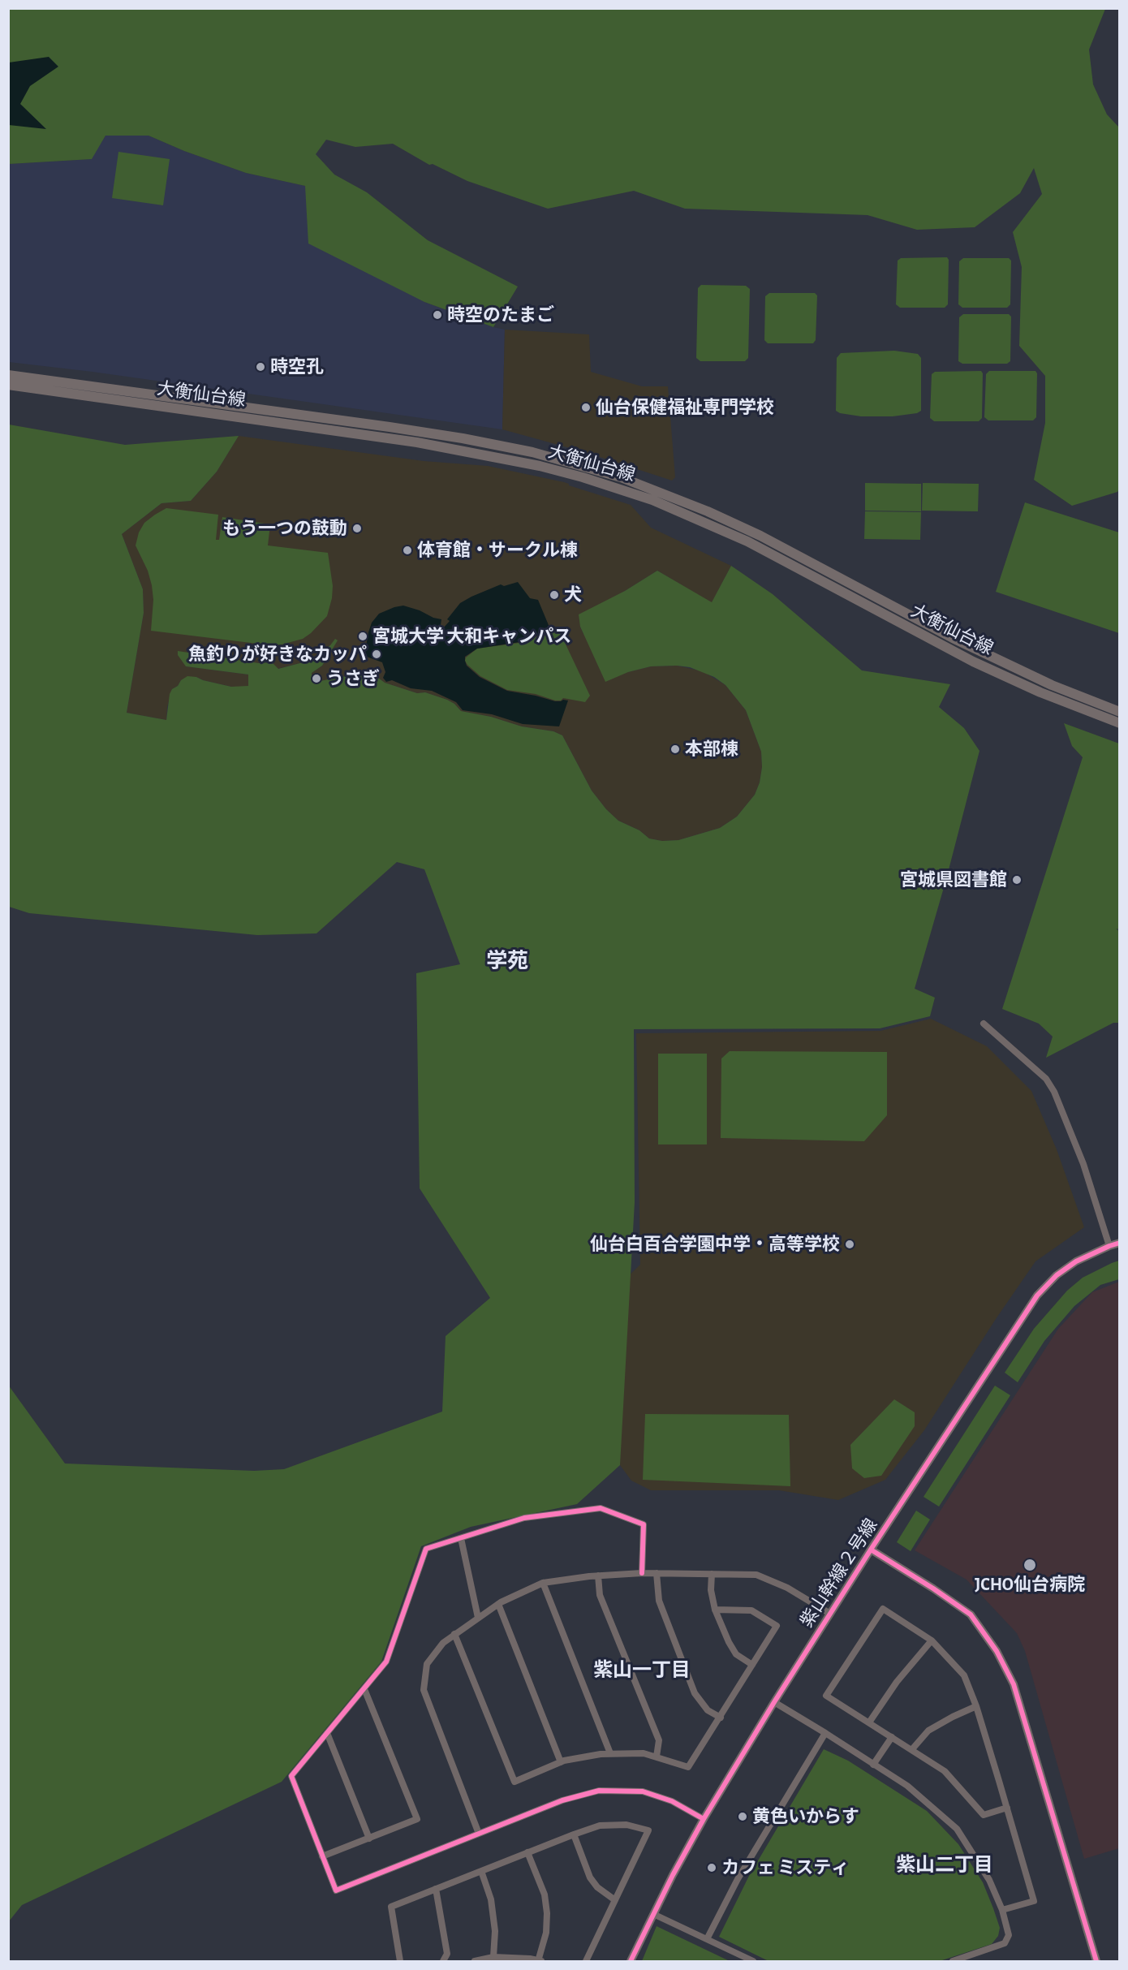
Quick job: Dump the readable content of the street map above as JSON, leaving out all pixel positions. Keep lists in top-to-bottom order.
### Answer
{
  "streets": {
    "main road": ["大衡仙台線"],
    "street": ["紫山幹線２号線"]
  },
  "districts": ["学苑", "紫山一丁目", "紫山二丁目"],
  "places": [
    "時空のたまご",
    "時空孔",
    "仙台保健福祉専門学校",
    "もう一つの鼓動",
    "体育館・サークル棟",
    "犬",
    "宮城大学 大和キャンパス",
    "魚釣りが好きなカッパ",
    "うさぎ",
    "本部棟",
    "宮城県図書館",
    "仙台白百合学園中学・高等学校",
    "JCHO仙台病院",
    "黄色いからす",
    "カフェ ミスティ"
  ]
}
